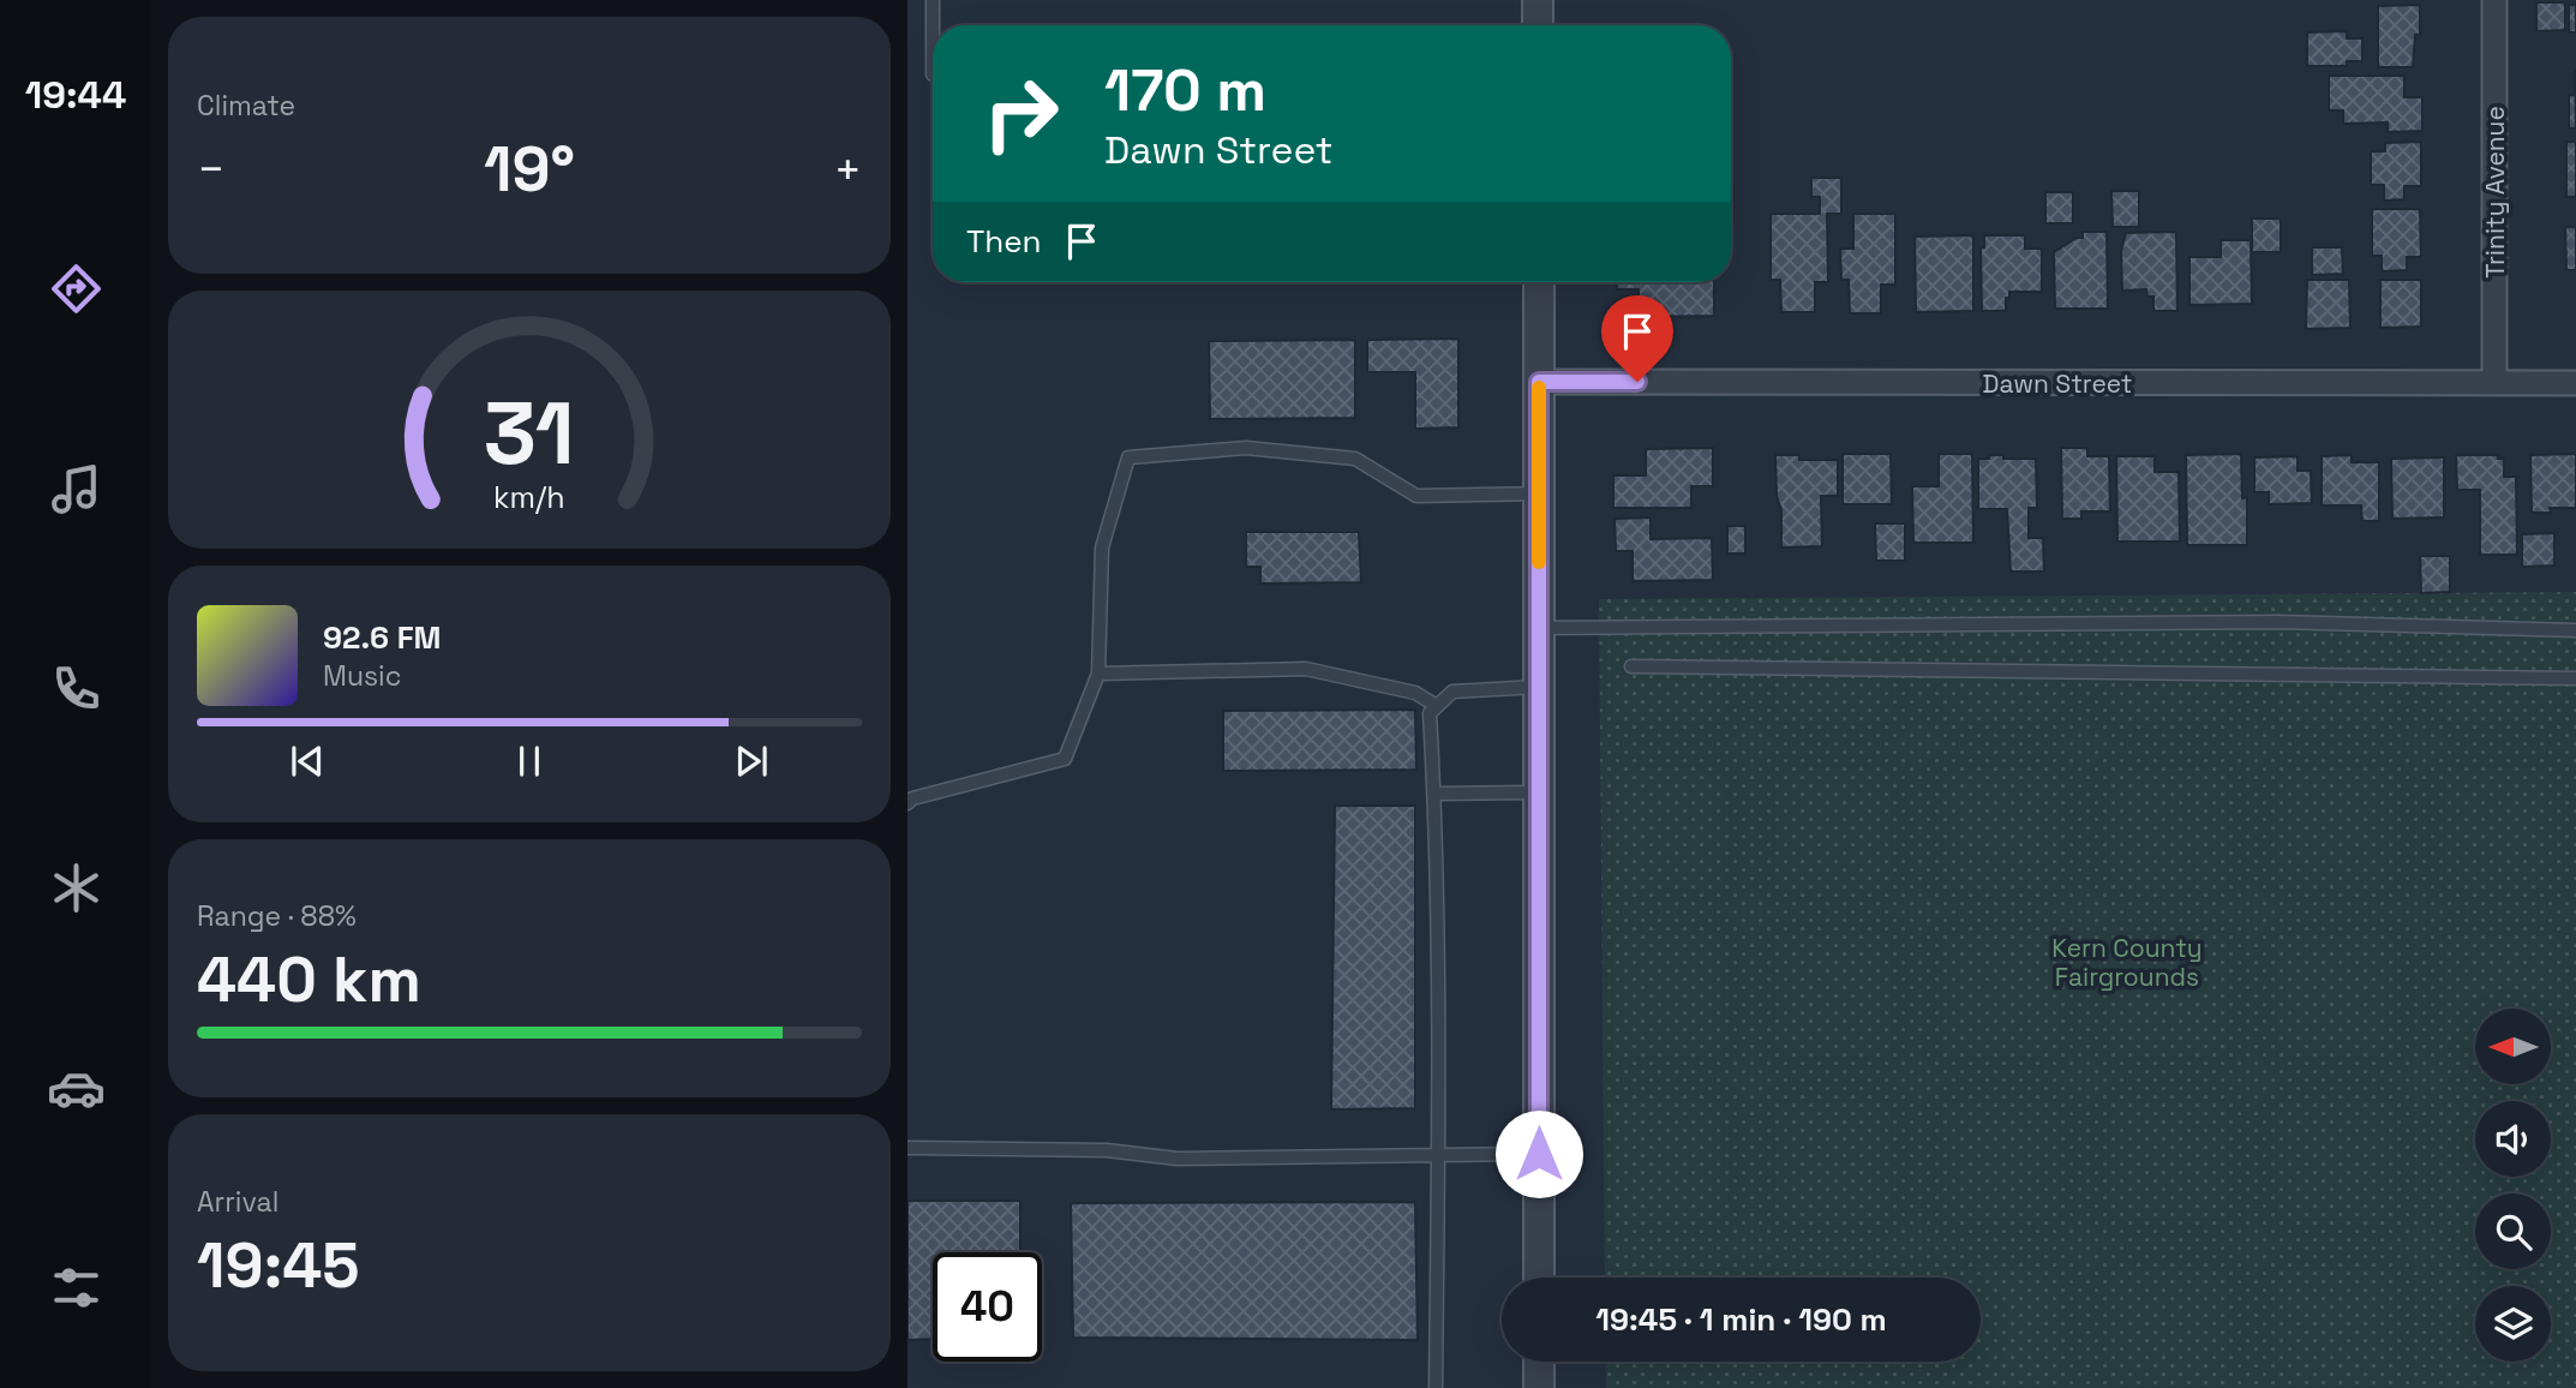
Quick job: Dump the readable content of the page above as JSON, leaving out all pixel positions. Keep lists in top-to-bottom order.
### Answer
{
  "streets": {
    "street": ["Trinity Avenue", "Dawn Street"]
  },
  "crossings": [
    ["Trinity Avenue", "Dawn Street"]
  ],
  "parks": ["Kern County Fairgrounds"],
  "north": "left",
  "page": {
    "tabs": "19:44",
    "tile": [
      "Climate",
      ["Range · 88%", "440 km"],
      ["Arrival", "19:45"]
    ],
    "turn": ["170 m", "Dawn Street"],
    "heat": ["−", "19°", "+"],
    "then": "Then",
    "song": ["92.6 FM", "Music"],
    "limit": "40",
    "trip": "19:45 · 1 min · 190 m",
    "gauge": ["31", "km/h"]
  }
}
